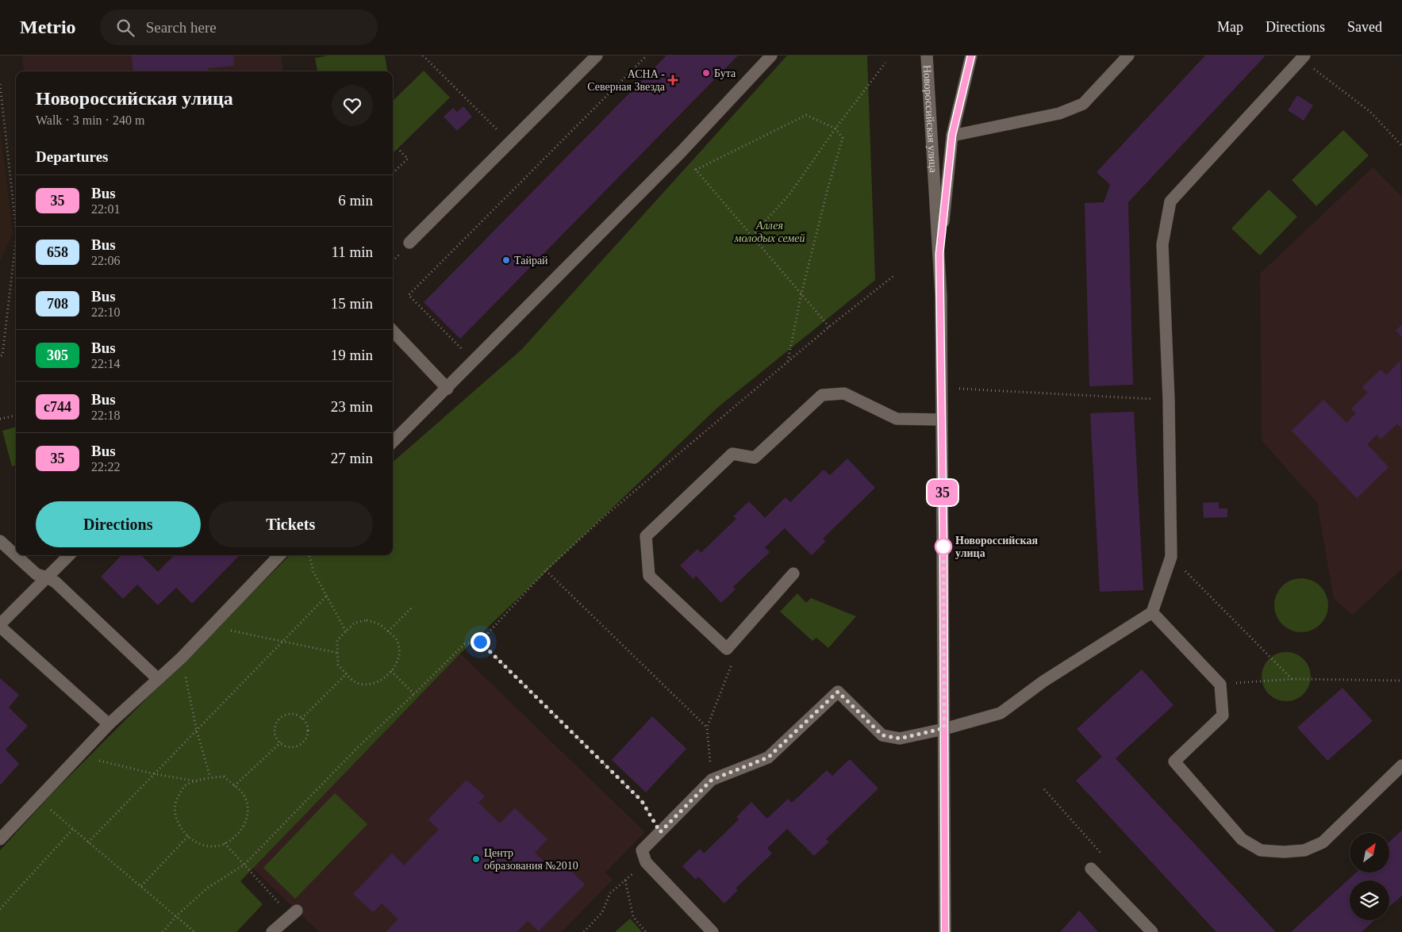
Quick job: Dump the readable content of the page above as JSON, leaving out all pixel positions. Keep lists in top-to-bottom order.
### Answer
{
  "streets": {
    "street": ["Новороссийская улица"]
  },
  "parks": ["Аллея молодых семей"],
  "places": {
    "other": [
      "Бута",
      "Тайрай",
      "Новороссийская улица",
      "Центр образования №2010"
    ],
    "health": ["АСНА - Северная Звезда"]
  },
  "lines": ["bus line 35"],
  "north": "top right",
  "page": {
    "header": "Metrio",
    "search": "Search here",
    "nav": ["Map", "Directions", "Saved"],
    "on_map": "35",
    "heading": [
      ["Новороссийская улица", "Walk · 3 min · 240 m"],
      "Departures"
    ],
    "list": [
      {
        "mark": "35",
        "name": "Bus",
        "note": "22:01",
        "value": "6 min"
      },
      {
        "mark": "658",
        "name": "Bus",
        "note": "22:06",
        "value": "11 min"
      },
      {
        "mark": "708",
        "name": "Bus",
        "note": "22:10",
        "value": "15 min"
      },
      {
        "mark": "305",
        "name": "Bus",
        "note": "22:14",
        "value": "19 min"
      },
      {
        "mark": "с744",
        "name": "Bus",
        "note": "22:18",
        "value": "23 min"
      },
      {
        "mark": "35",
        "name": "Bus",
        "note": "22:22",
        "value": "27 min"
      }
    ],
    "buttons": ["Directions", "Tickets"]
  }
}
